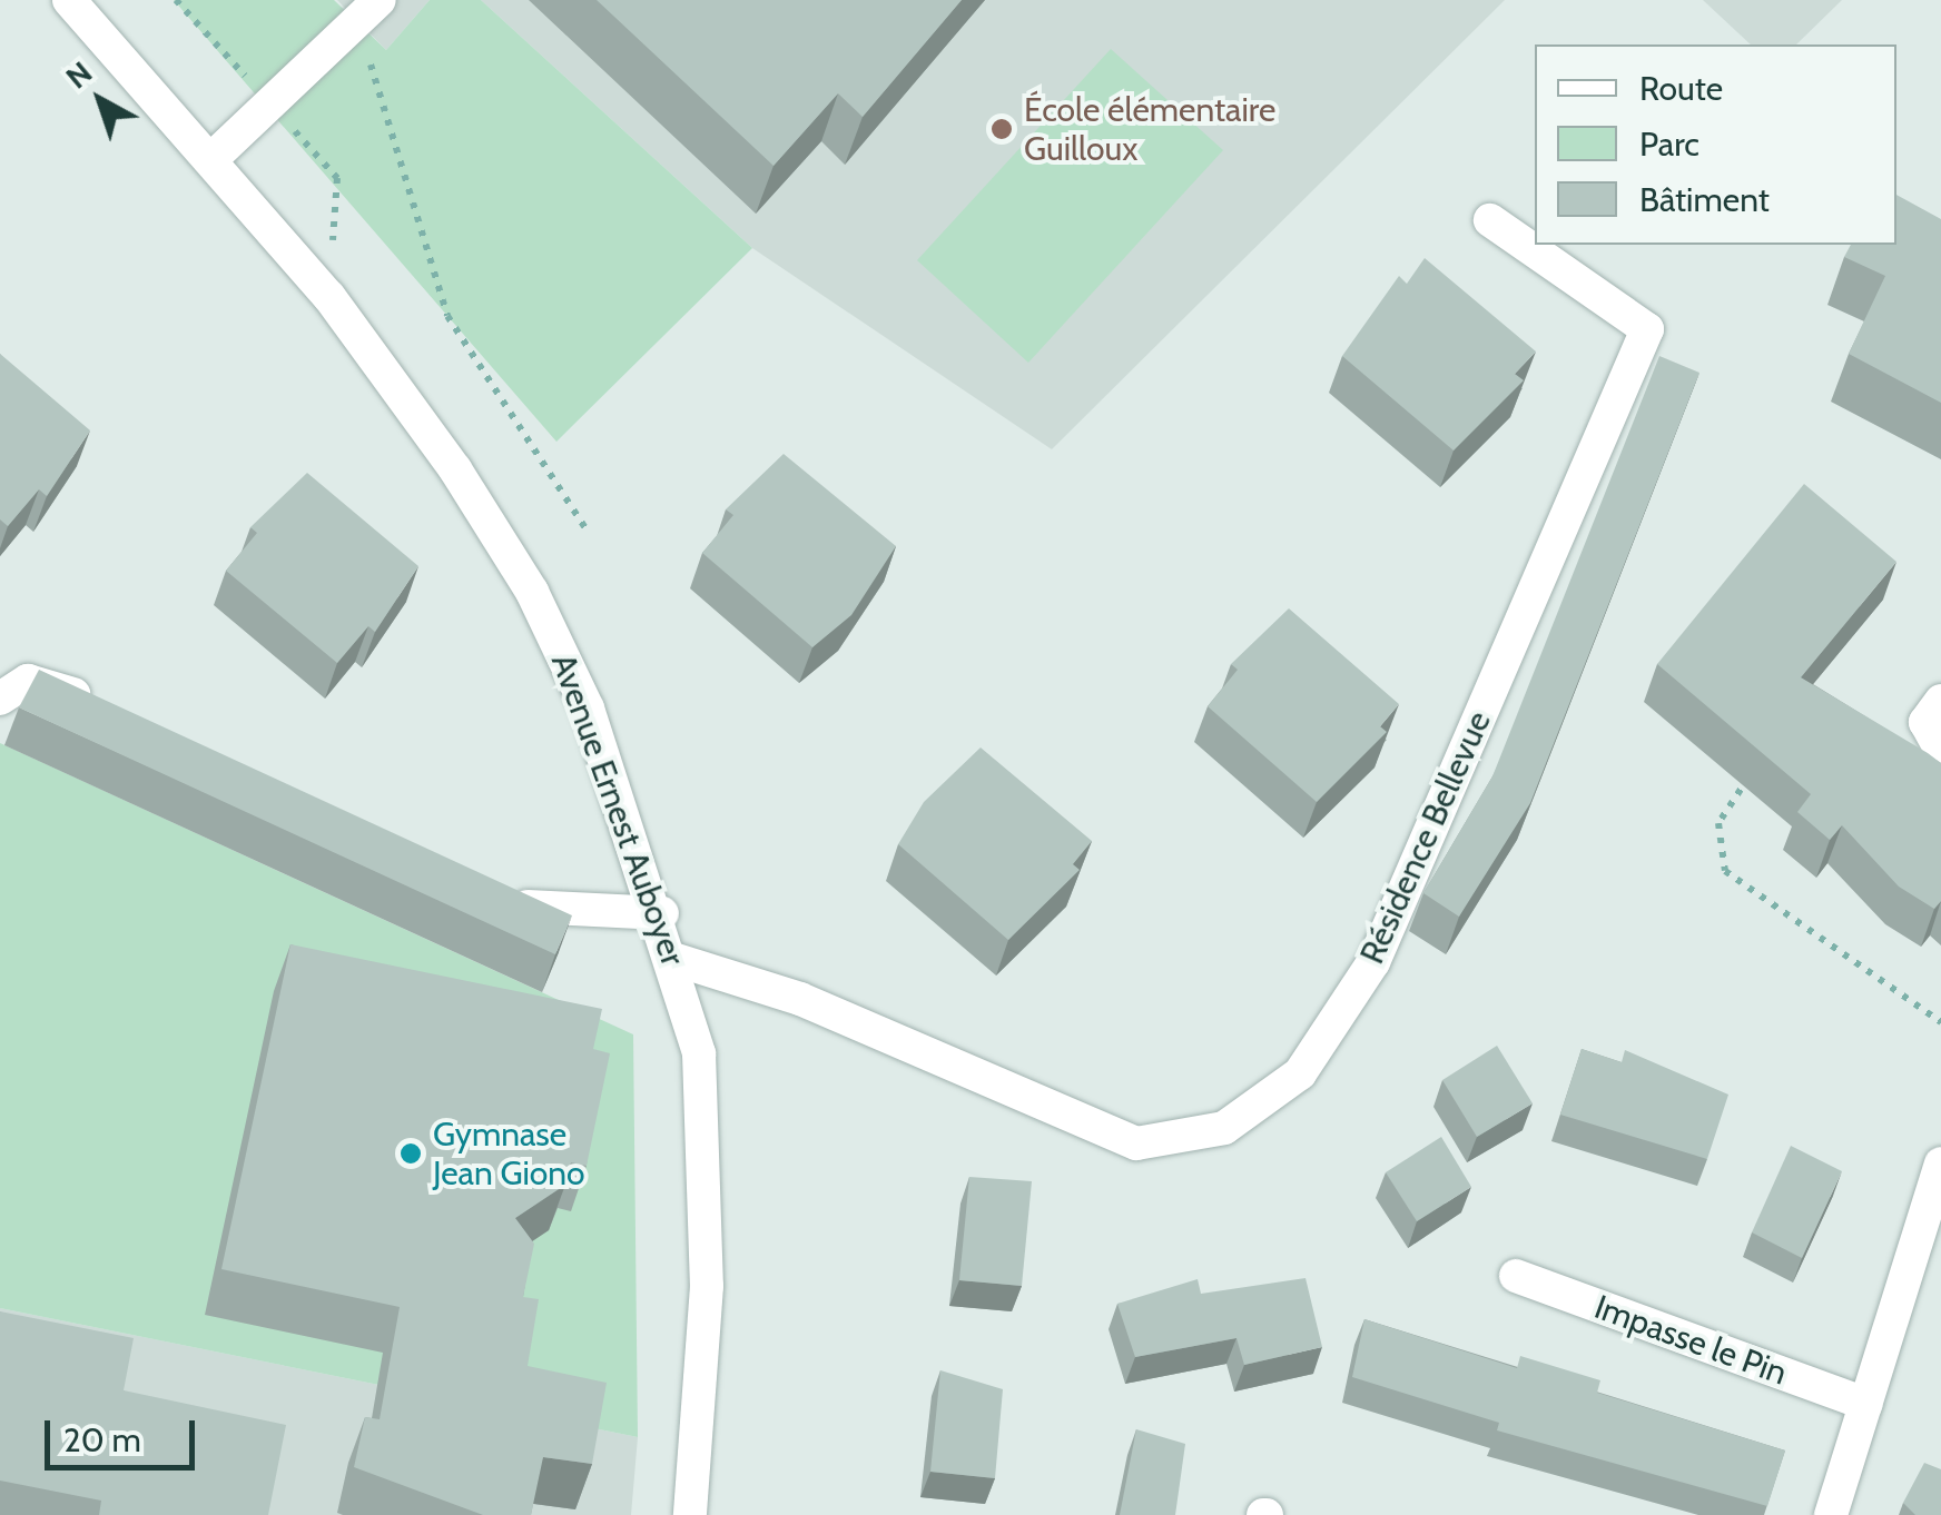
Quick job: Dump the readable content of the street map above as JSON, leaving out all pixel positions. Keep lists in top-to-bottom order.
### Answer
{
  "streets": {
    "street": ["Avenue Ernest Auboyer", "Résidence Bellevue", "Impasse le Pin"]
  },
  "crossings": [
    ["Avenue Ernest Auboyer", "Résidence Bellevue"]
  ],
  "places": ["École élémentaire Guilloux", "Gymnase Jean Giono"],
  "legend": ["Route", "Parc", "Bâtiment"],
  "scale_bar": "20 m",
  "north": "top left"
}
